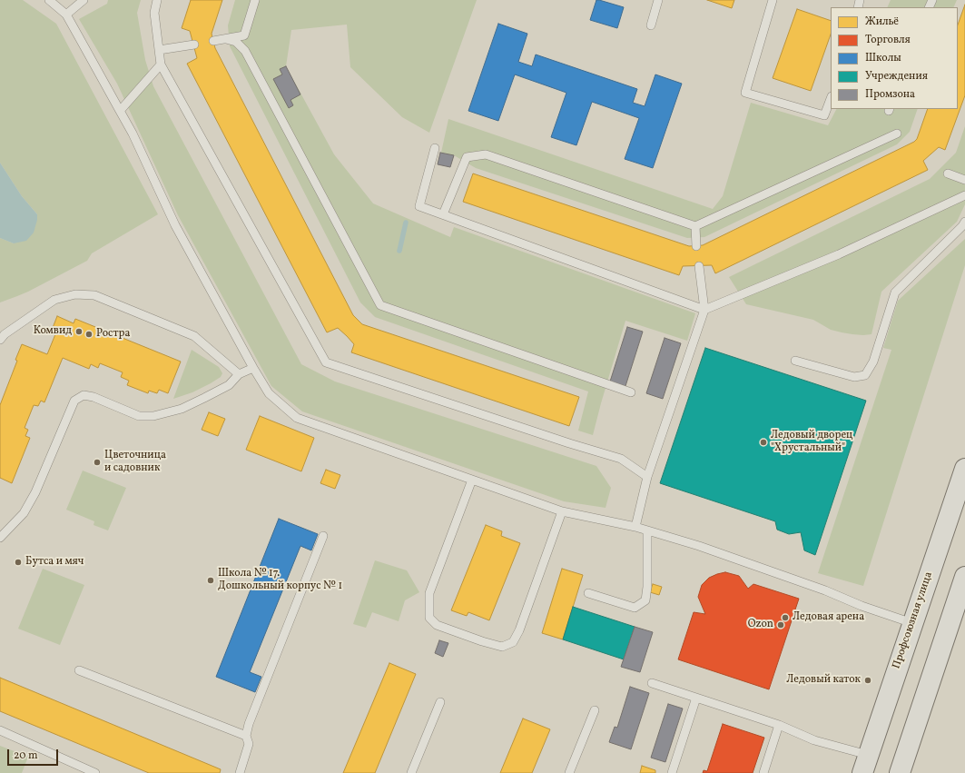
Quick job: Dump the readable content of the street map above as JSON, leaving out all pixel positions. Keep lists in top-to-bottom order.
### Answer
{
  "streets": {
    "main road": ["Профсоюзная улица"]
  },
  "places": [
    "Комвид",
    "Ростра",
    "Ледовый дворец \"Хрустальный\"",
    "Цветочница и садовник",
    "Бутса и мяч",
    "Школа № 17. Дошкольный корпус № 1",
    "Ледовая арена",
    "Ozon",
    "Ледовый каток"
  ],
  "legend": [
    "Жильё",
    "Торговля",
    "Школы",
    "Учреждения",
    "Промзона"
  ],
  "scale_bar": "20 m"
}
